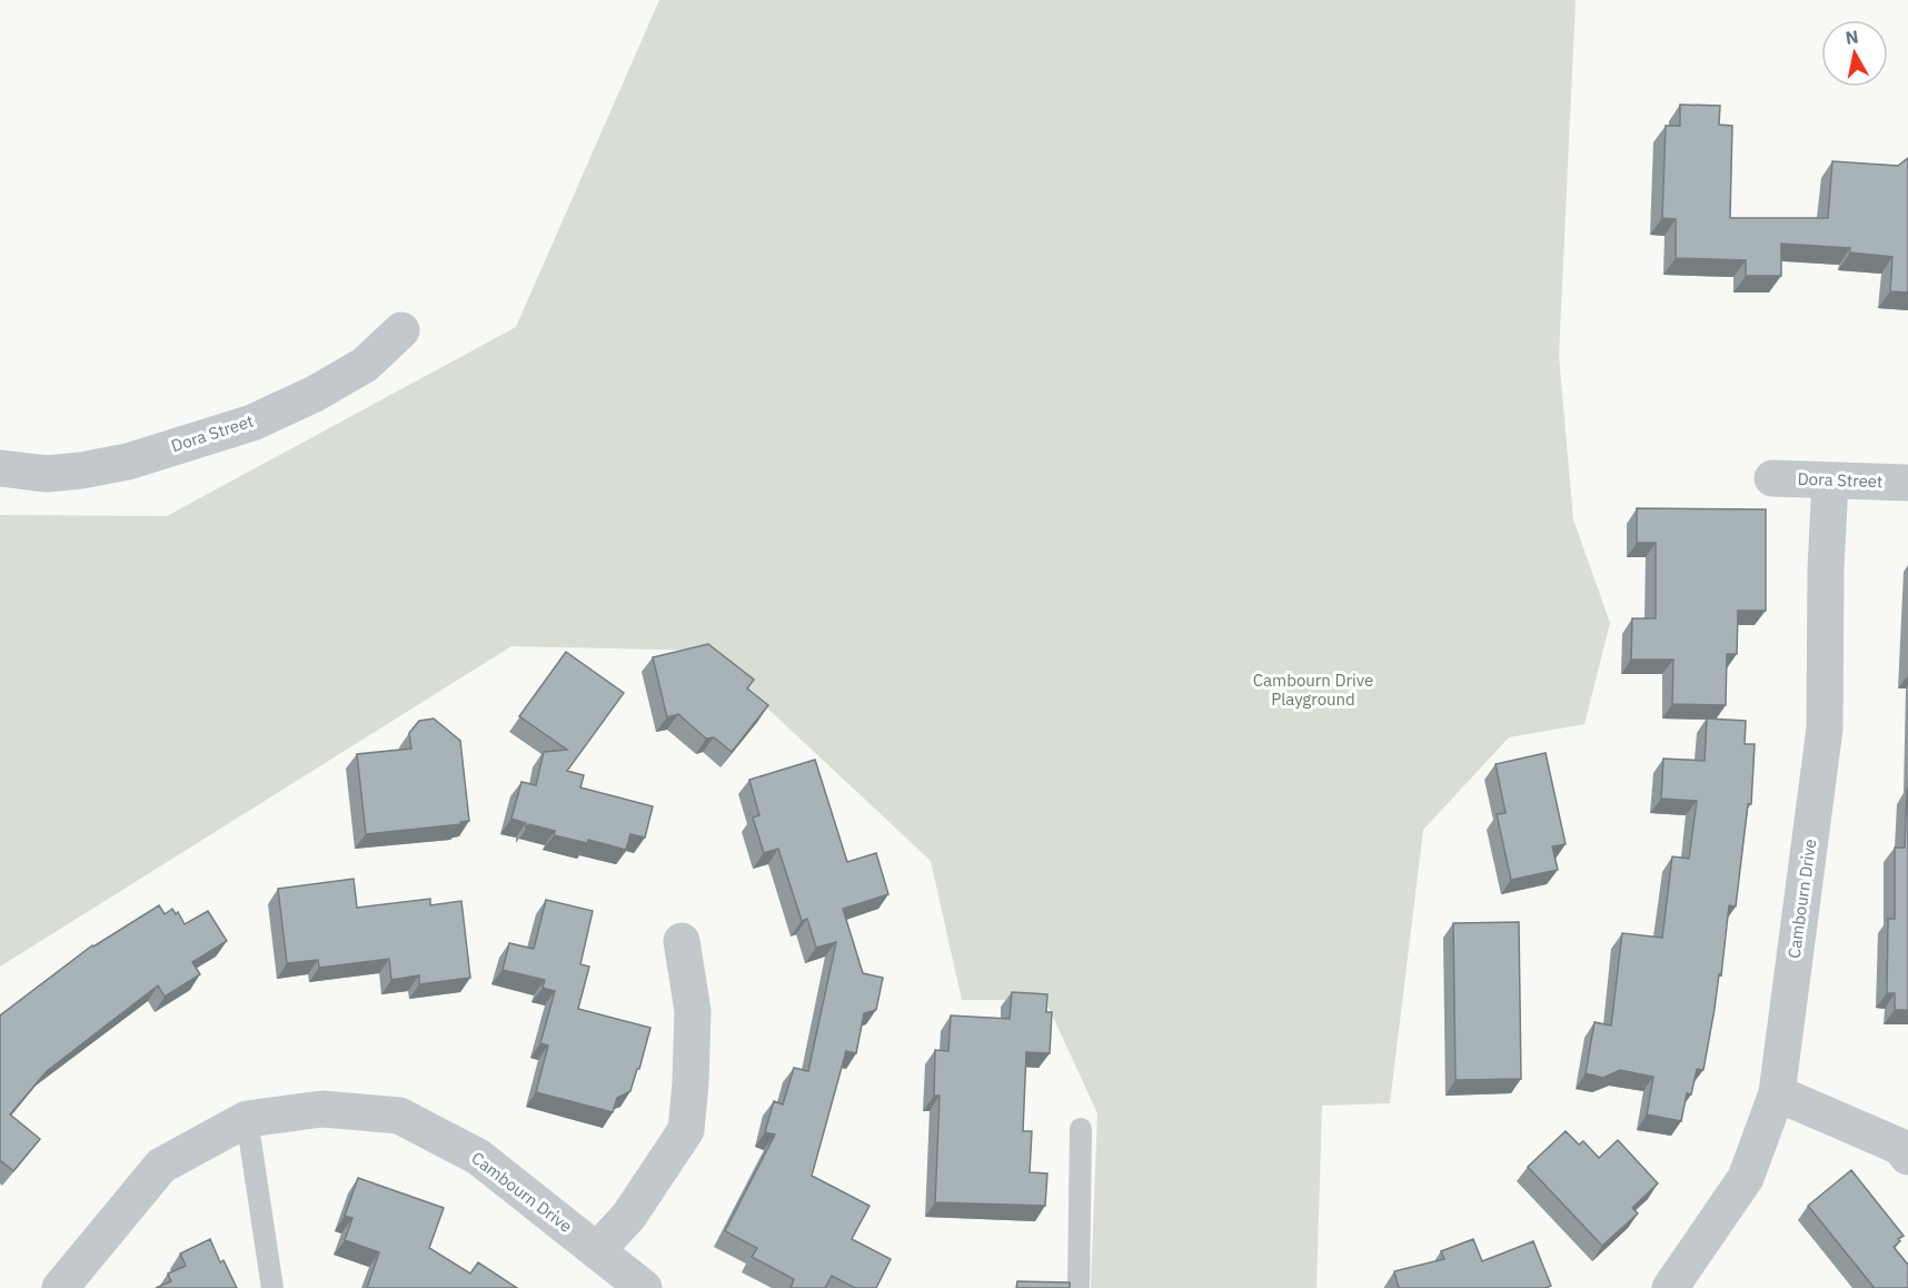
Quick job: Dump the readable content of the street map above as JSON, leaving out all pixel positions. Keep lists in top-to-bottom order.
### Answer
{
  "streets": {
    "street": ["Dora Street", "Cambourn Drive"]
  },
  "crossings": [
    ["Dora Street", "Cambourn Drive"]
  ],
  "parks": ["Cambourn Drive Playground"],
  "north": "top"
}
